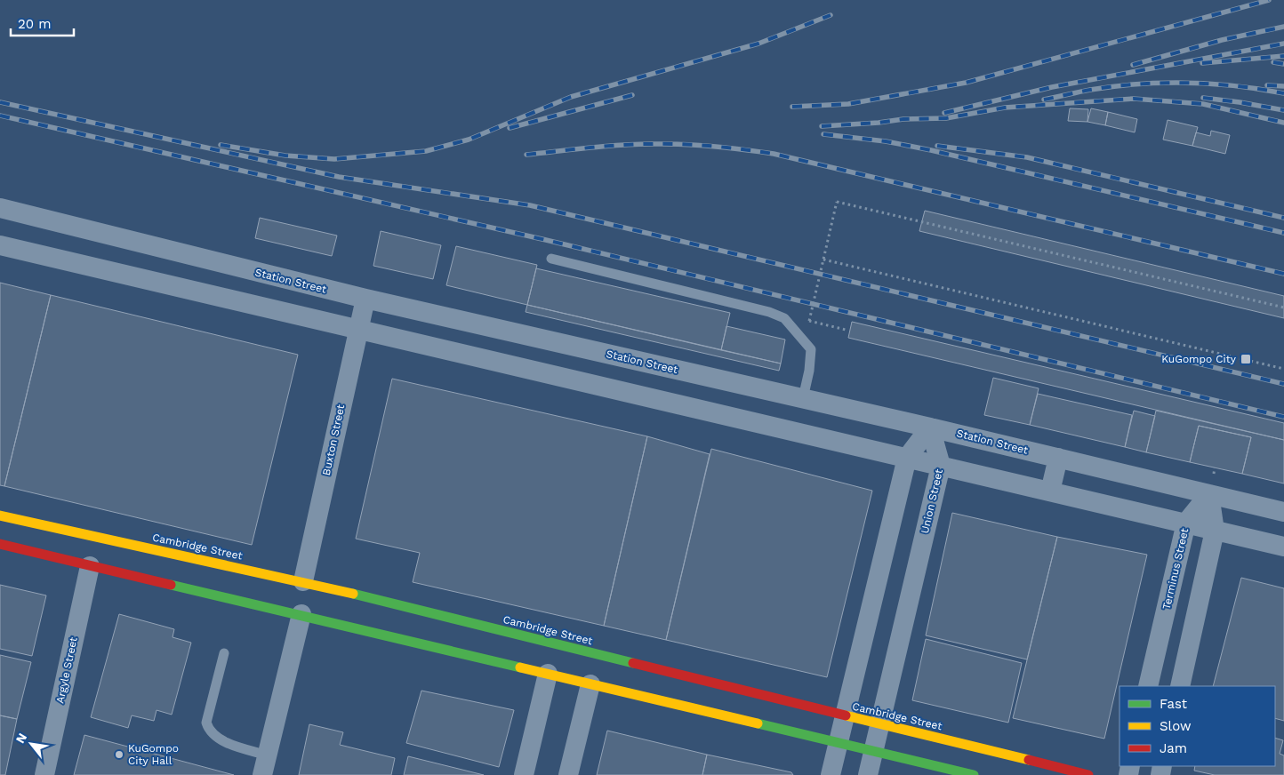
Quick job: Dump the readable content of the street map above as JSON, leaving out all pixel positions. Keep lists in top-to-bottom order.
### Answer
{
  "streets": {
    "street": [
      "Station Street",
      "Buxton Street",
      "Union Street",
      "Cambridge Street",
      "Terminus Street",
      "Argyle Street"
    ]
  },
  "crossings": [
    ["Station Street", "Buxton Street"],
    ["Station Street", "Union Street"],
    ["Station Street", "Terminus Street"],
    ["Buxton Street", "Cambridge Street"],
    ["Union Street", "Cambridge Street"]
  ],
  "places": {
    "transit": ["KuGompo City"],
    "other": ["KuGompo City Hall"]
  },
  "legend": ["Fast", "Slow", "Jam"],
  "scale_bar": "20 m",
  "north": "top left"
}
